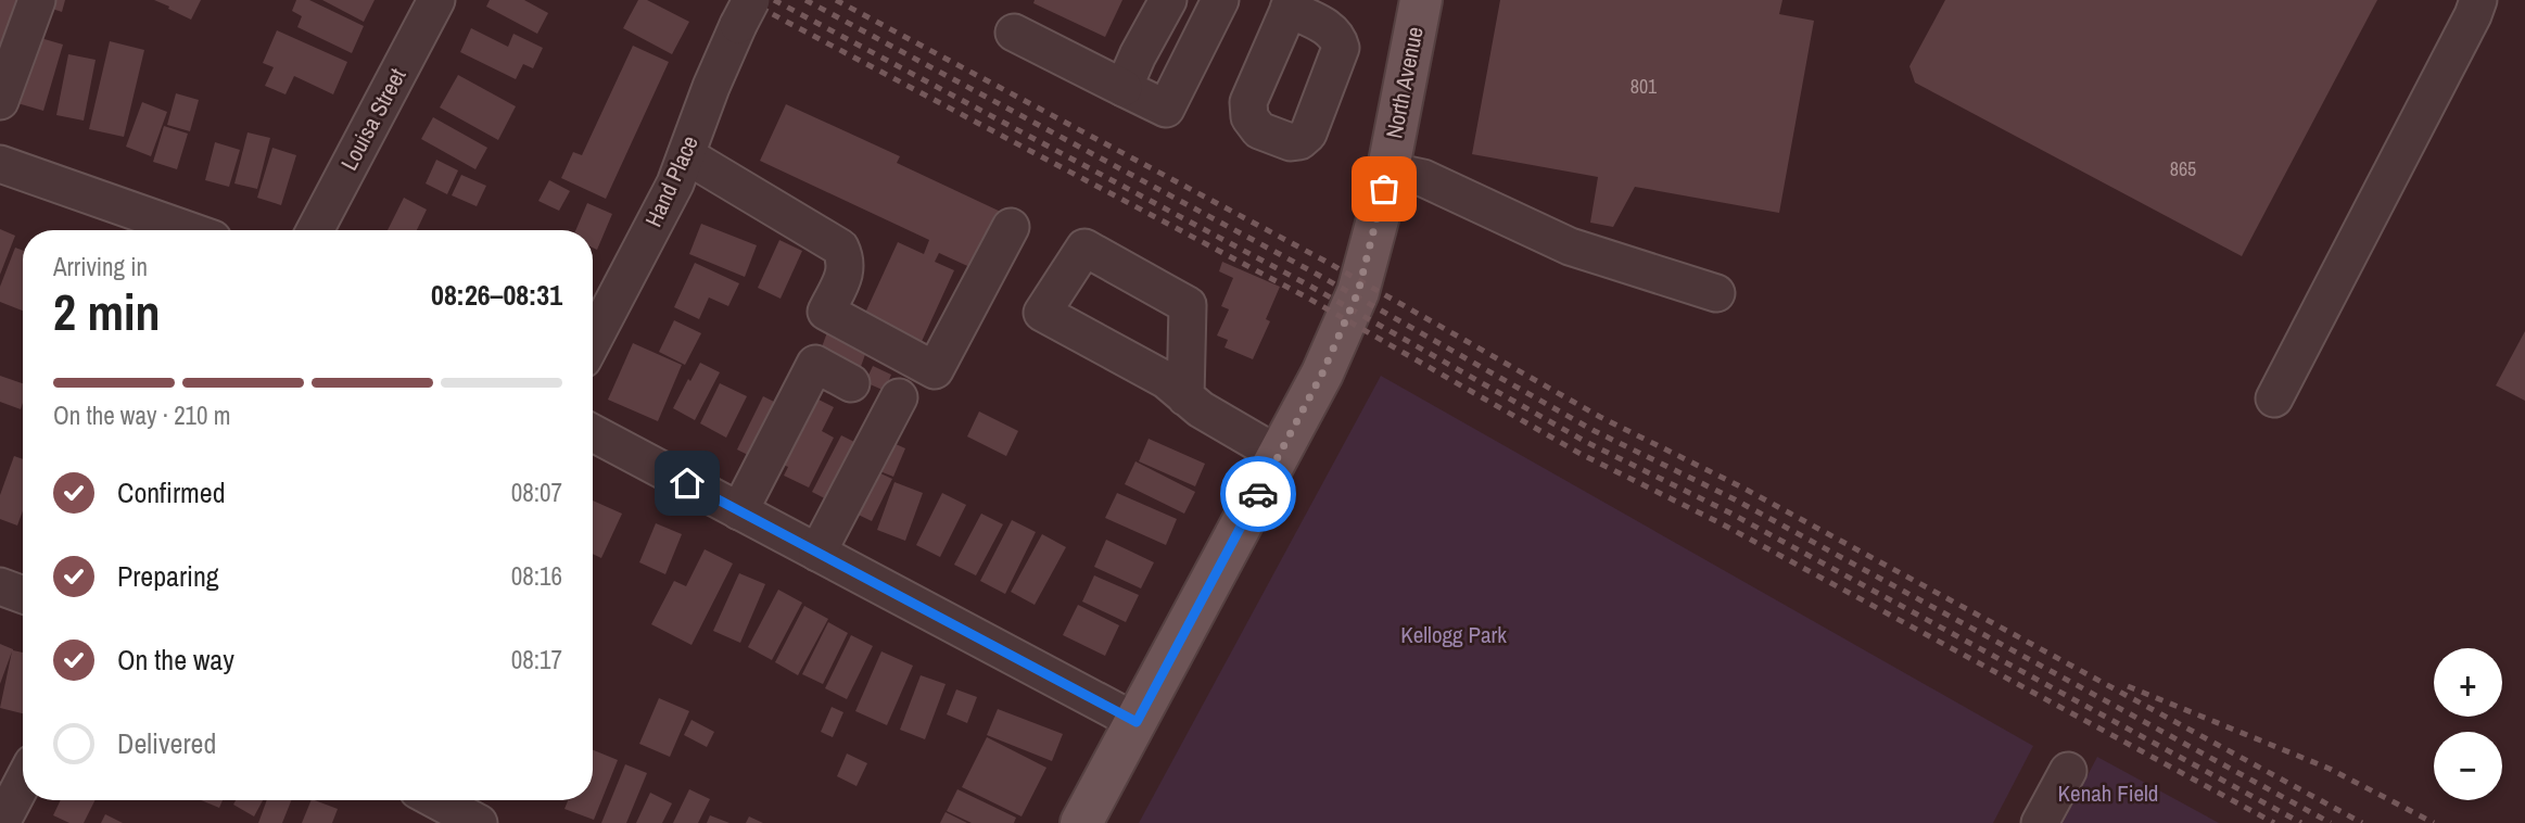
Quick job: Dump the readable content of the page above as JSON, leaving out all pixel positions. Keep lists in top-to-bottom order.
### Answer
{
  "streets": {
    "main road": ["North Avenue"],
    "street": ["Louisa Street", "Hand Place"]
  },
  "parks": ["Kellogg Park", "Kenah Field"],
  "house_numbers": ["801", "865"],
  "page": {
    "heading": ["2 min", "Arriving in", "08:26–08:31"],
    "bar": "On the way · 210 m",
    "list": [
      ["Confirmed", "08:07"],
      ["Preparing", "08:16"],
      ["On the way", "08:17"],
      "Delivered"
    ],
    "map_buttons": ["+", "−"]
  }
}
